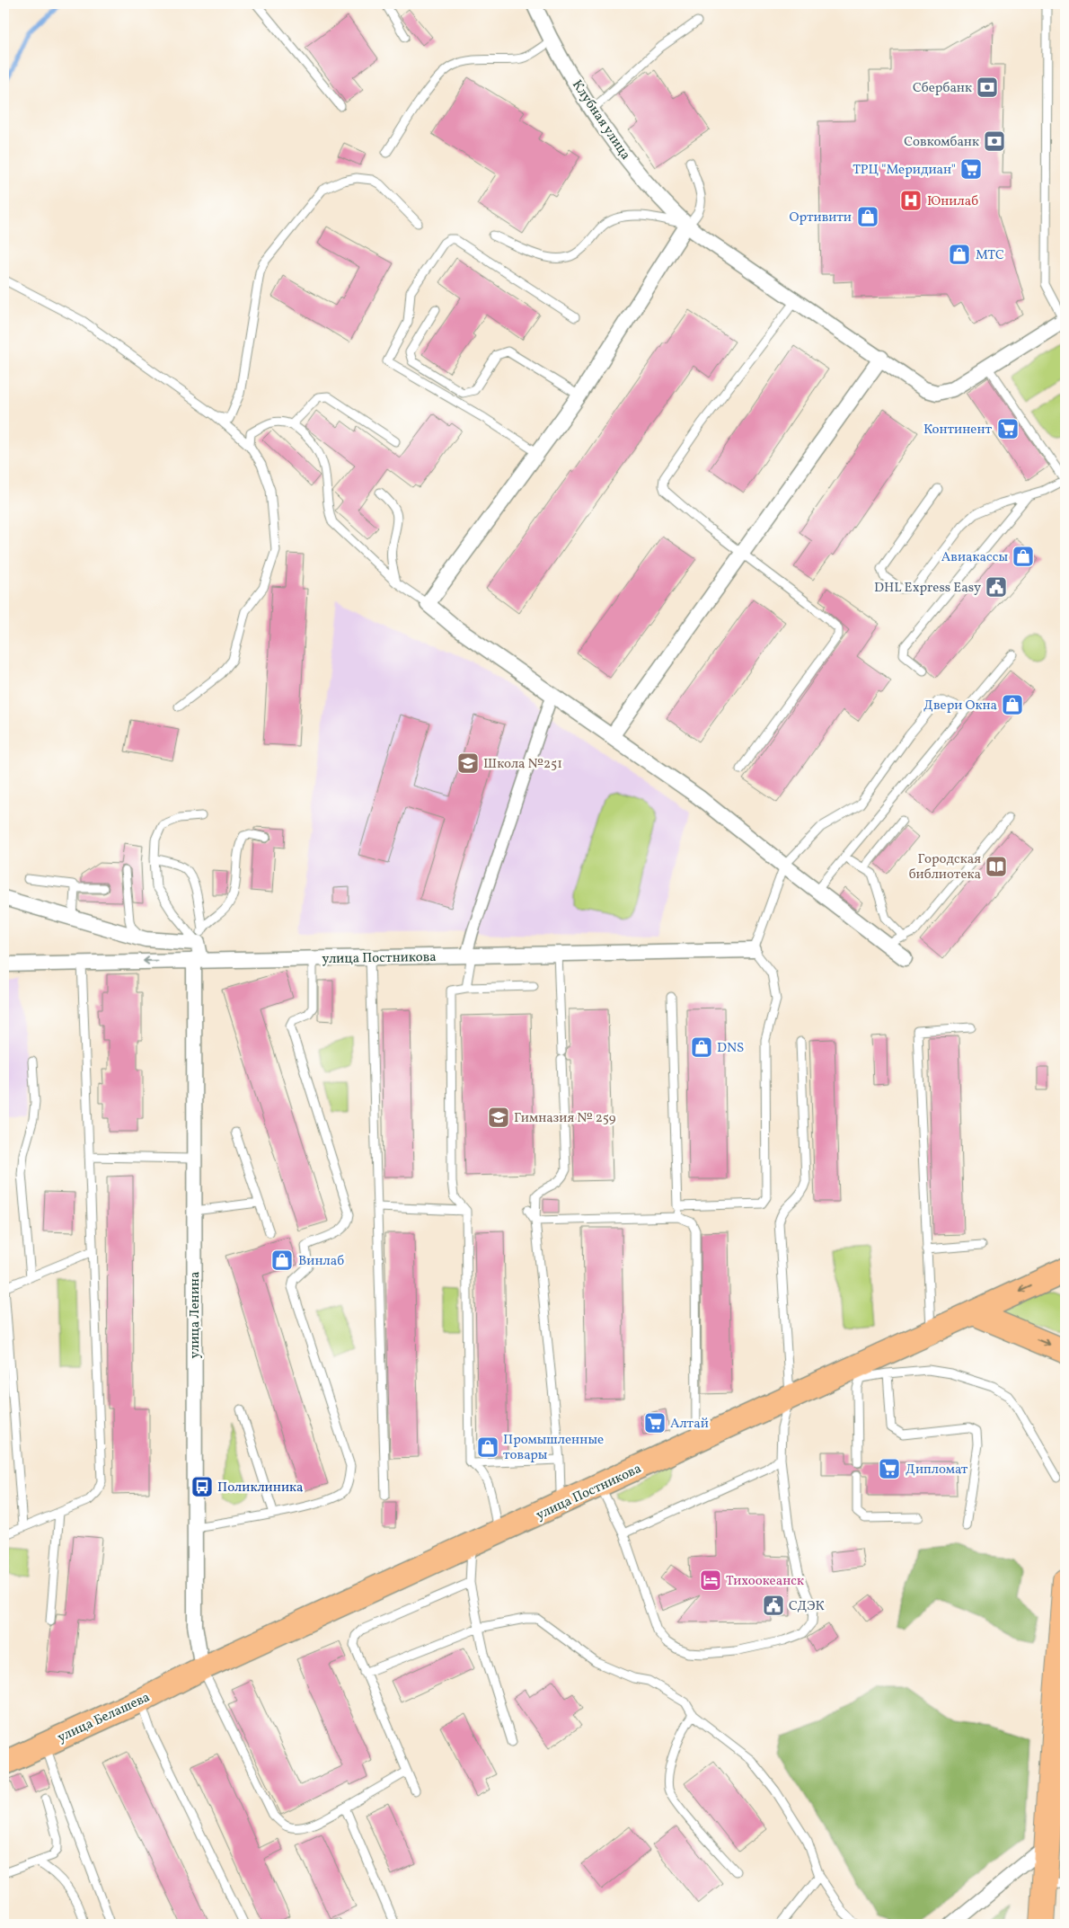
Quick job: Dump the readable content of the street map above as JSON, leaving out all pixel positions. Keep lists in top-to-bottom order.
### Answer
{
  "streets": {
    "main road": ["улица Постникова", "улица Белашева"],
    "street": ["Клубная улица", "улица Ленина"]
  },
  "crossings": [
    ["улица Постникова", "улица Ленина"],
    ["улица Постникова", "улица Белашева"],
    ["улица Ленина", "улица Белашева"]
  ],
  "places": {
    "bank": ["Сбербанк", "Совкомбанк"],
    "supermarket": [
      "ТРЦ \"Меридиан\"",
      "Континент",
      "Алтай",
      "Дипломат"
    ],
    "hospital": ["Юнилаб"],
    "shop": [
      "Ортивити",
      "МТС",
      "Авиакассы",
      "Двери Окна",
      "DNS",
      "Винлаб",
      "Промышленные товары"
    ],
    "public building": ["DHL Express Easy", "СДЭК"],
    "school or university": ["Школа №251", "Гимназия № 259"],
    "library": ["Городская библиотека"],
    "bus stop": ["Поликлиника"],
    "hotel": ["Тихоокеанск"]
  }
}
